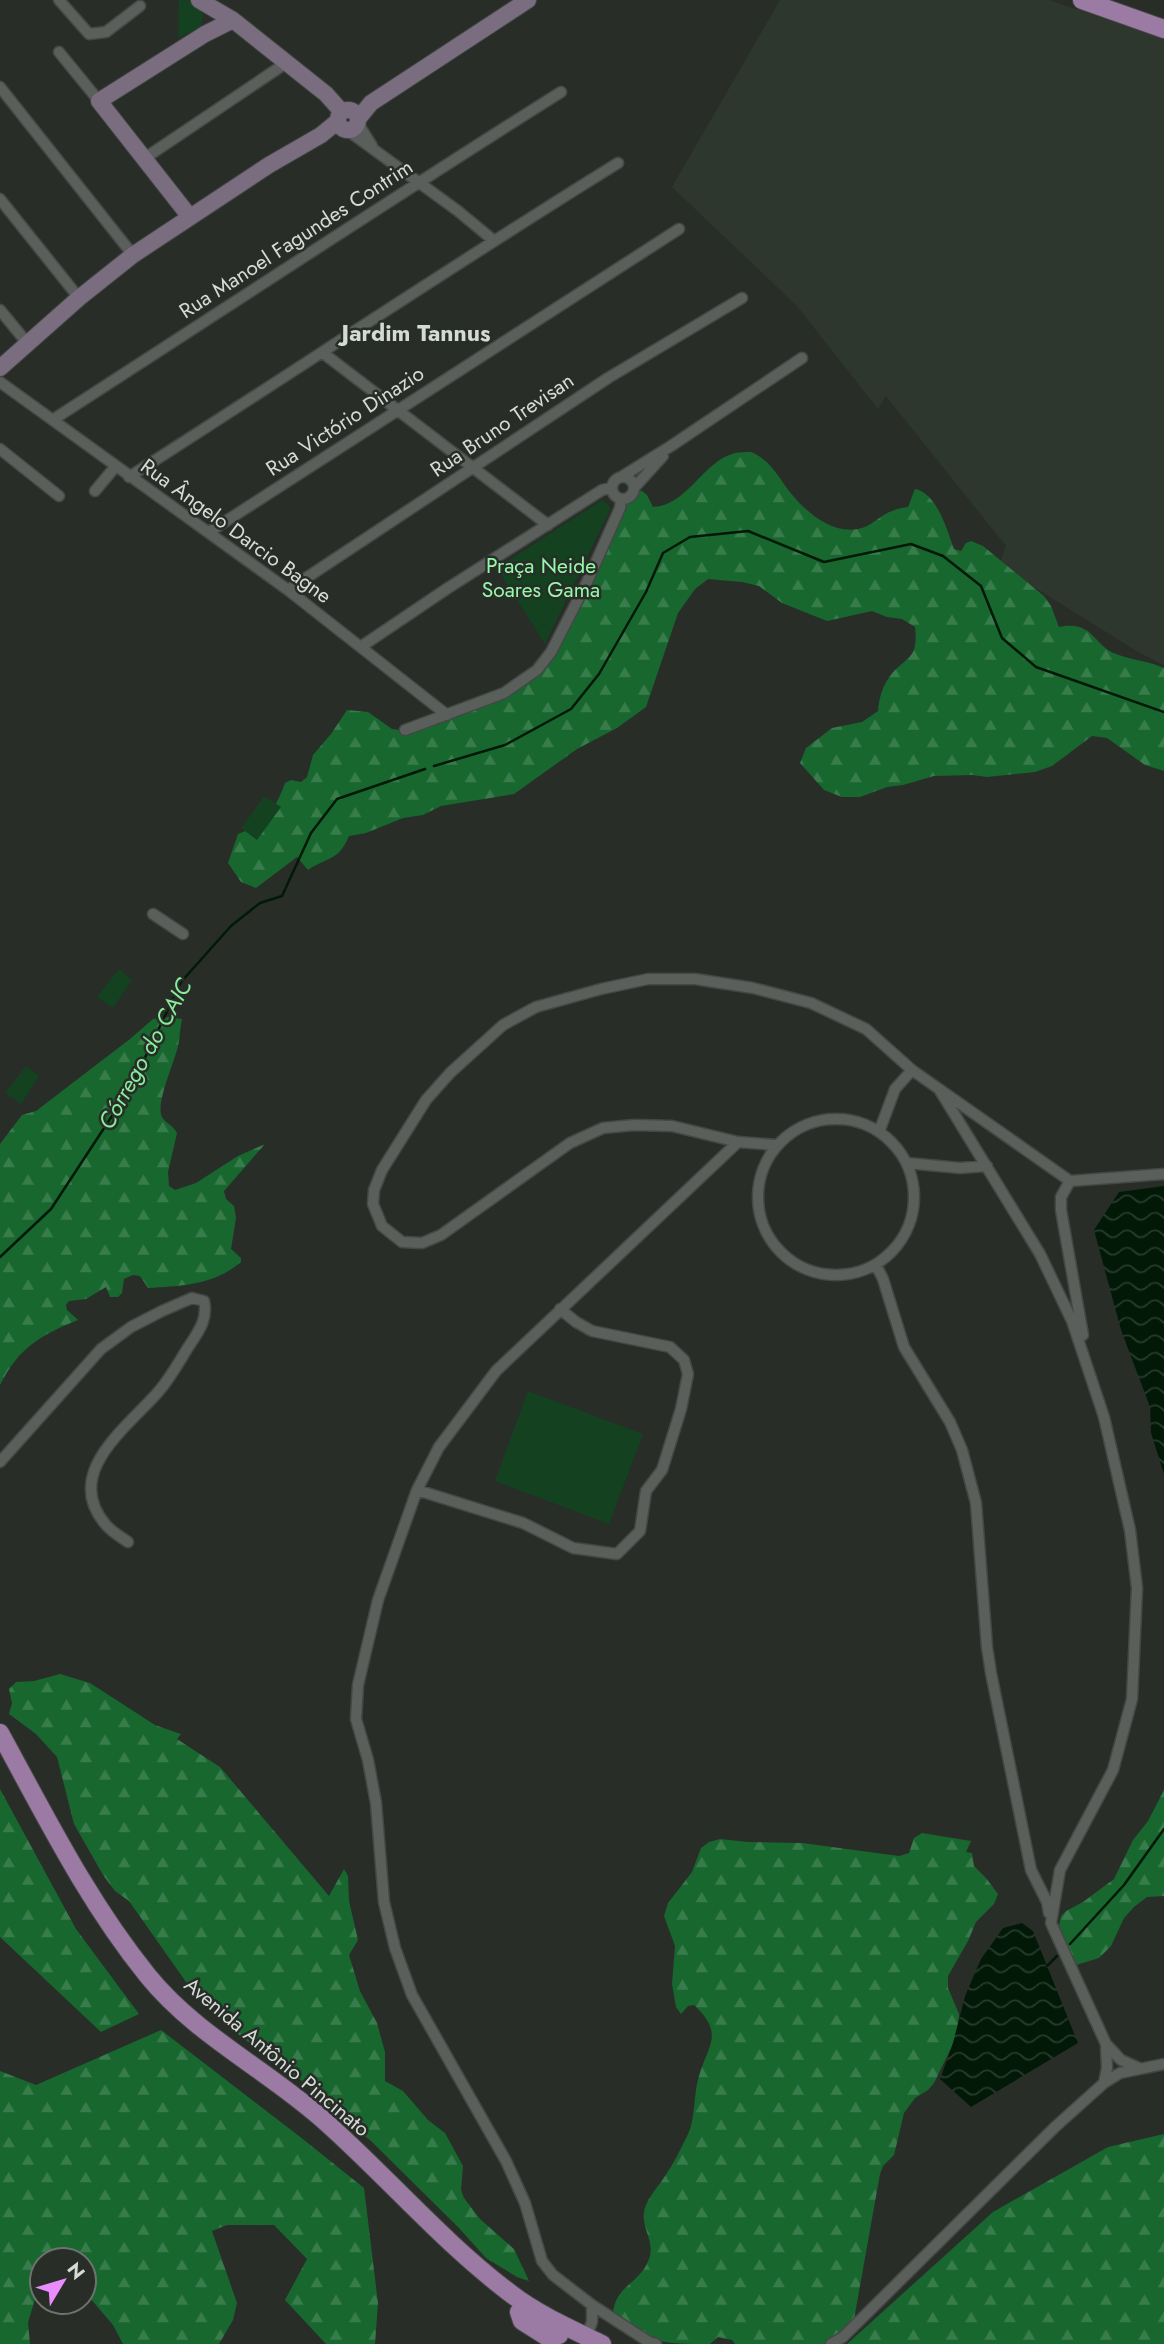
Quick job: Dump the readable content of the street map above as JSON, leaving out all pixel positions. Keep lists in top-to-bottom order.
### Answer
{
  "streets": {
    "main road": ["Avenida Antônio Pincinato"],
    "street": [
      "Rua Manoel Fagundes Contrim",
      "Rua Victório Dinazio",
      "Rua Bruno Trevisan",
      "Rua Ângelo Darcio Bagne"
    ]
  },
  "crossings": [
    ["Rua Manoel Fagundes Contrim", "Rua Ângelo Darcio Bagne"],
    ["Rua Victório Dinazio", "Rua Ângelo Darcio Bagne"],
    ["Rua Bruno Trevisan", "Rua Ângelo Darcio Bagne"]
  ],
  "districts": ["Jardim Tannus"],
  "water": ["Córrego do CAIC"],
  "parks": ["Praça Neide Soares Gama"],
  "north": "top right"
}
